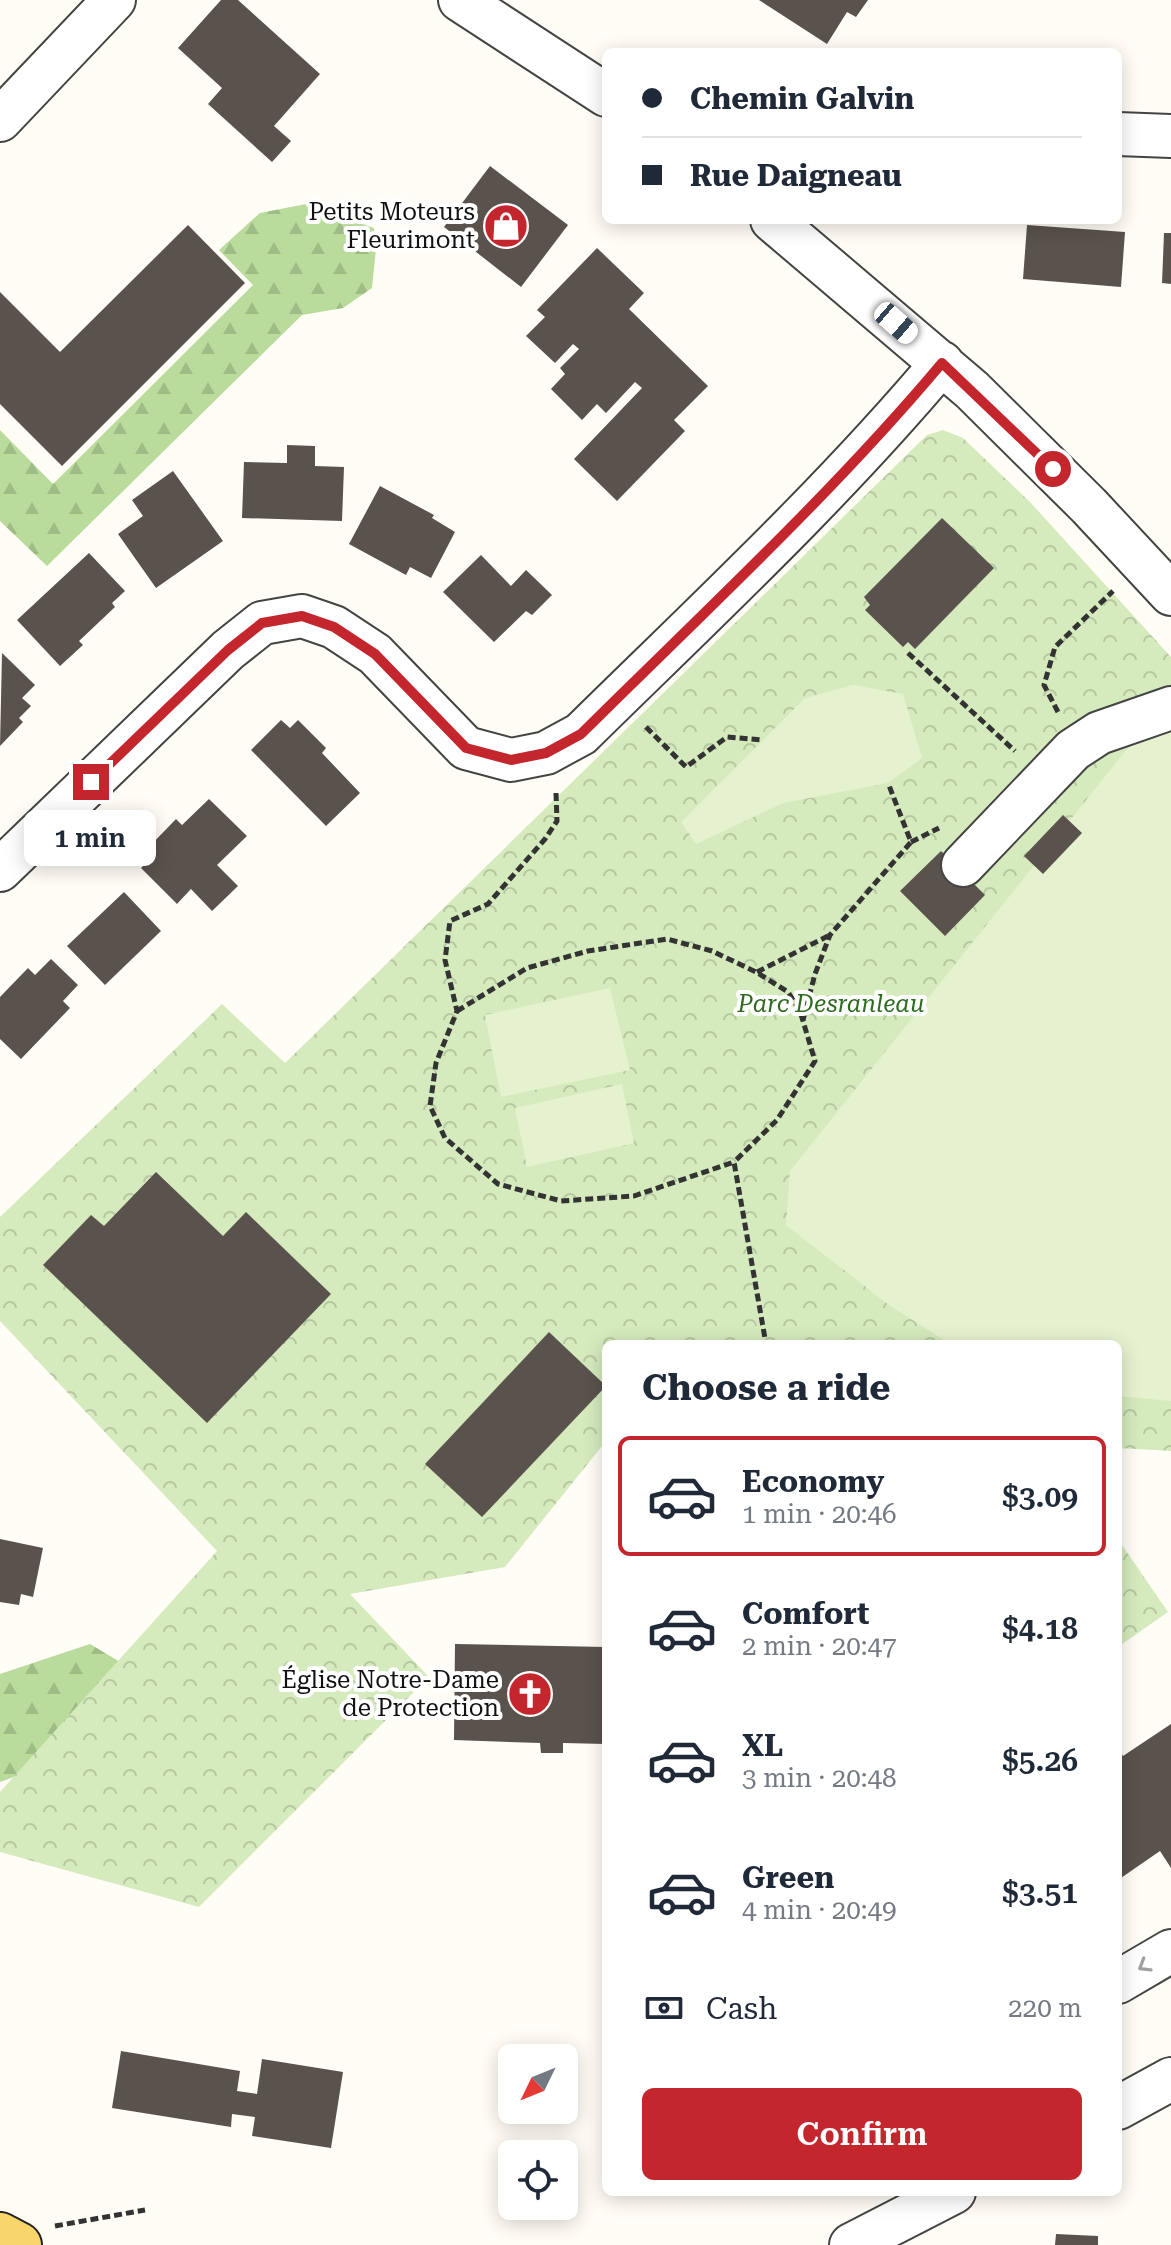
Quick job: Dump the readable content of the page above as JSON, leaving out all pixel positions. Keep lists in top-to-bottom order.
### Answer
{
  "parks": ["Parc Desranleau"],
  "places": {
    "shop": ["Petits Moteurs Fleurimont"],
    "church": ["Église Notre-Dame de Protection"]
  },
  "north": "bottom left",
  "page": {
    "banner": ["Chemin Galvin", "Rue Daigneau"],
    "bubble": "1 min",
    "heading": "Choose a ride",
    "list": [
      {
        "name": "Economy",
        "note": "1 min · 20:46",
        "value": "$3.09"
      },
      {
        "name": "Comfort",
        "note": "2 min · 20:47",
        "value": "$4.18"
      },
      {
        "name": "XL",
        "note": "3 min · 20:48",
        "value": "$5.26"
      },
      {
        "name": "Green",
        "note": "4 min · 20:49",
        "value": "$3.51"
      }
    ],
    "pay": ["Cash", "220 m"],
    "buttons": "Confirm"
  }
}
